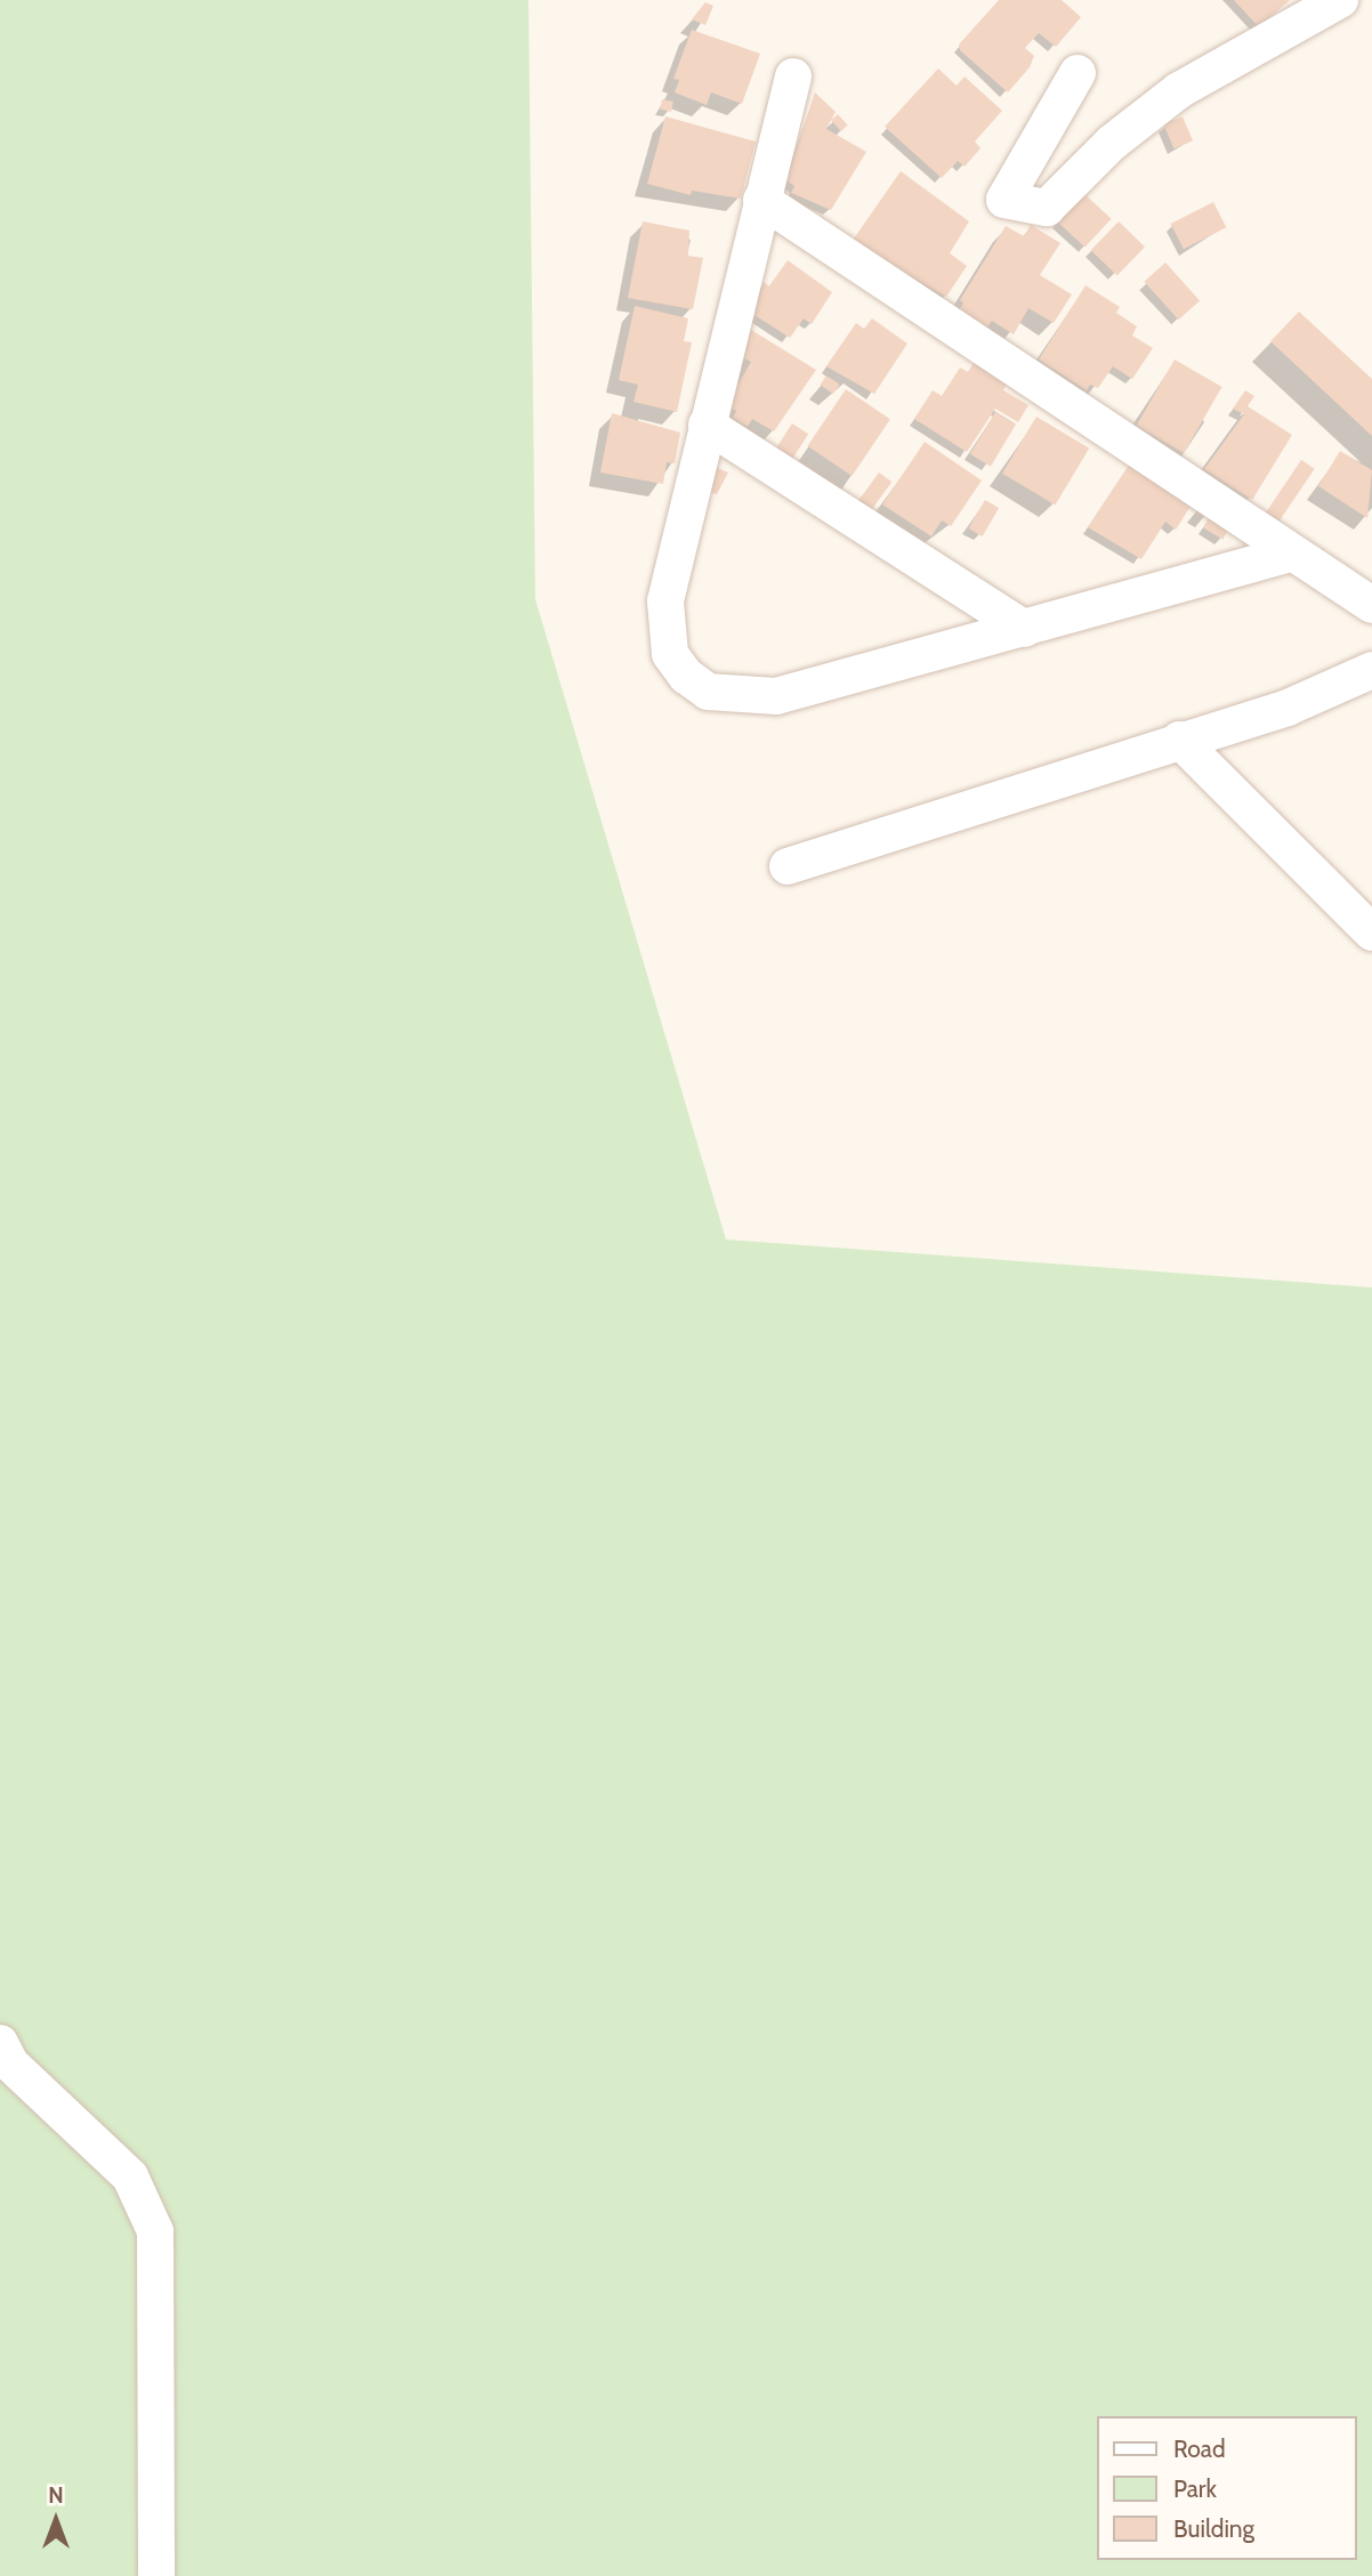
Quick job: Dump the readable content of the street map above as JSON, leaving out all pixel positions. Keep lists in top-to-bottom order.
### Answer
{
  "legend": ["Road", "Park", "Building"],
  "north": "top"
}
